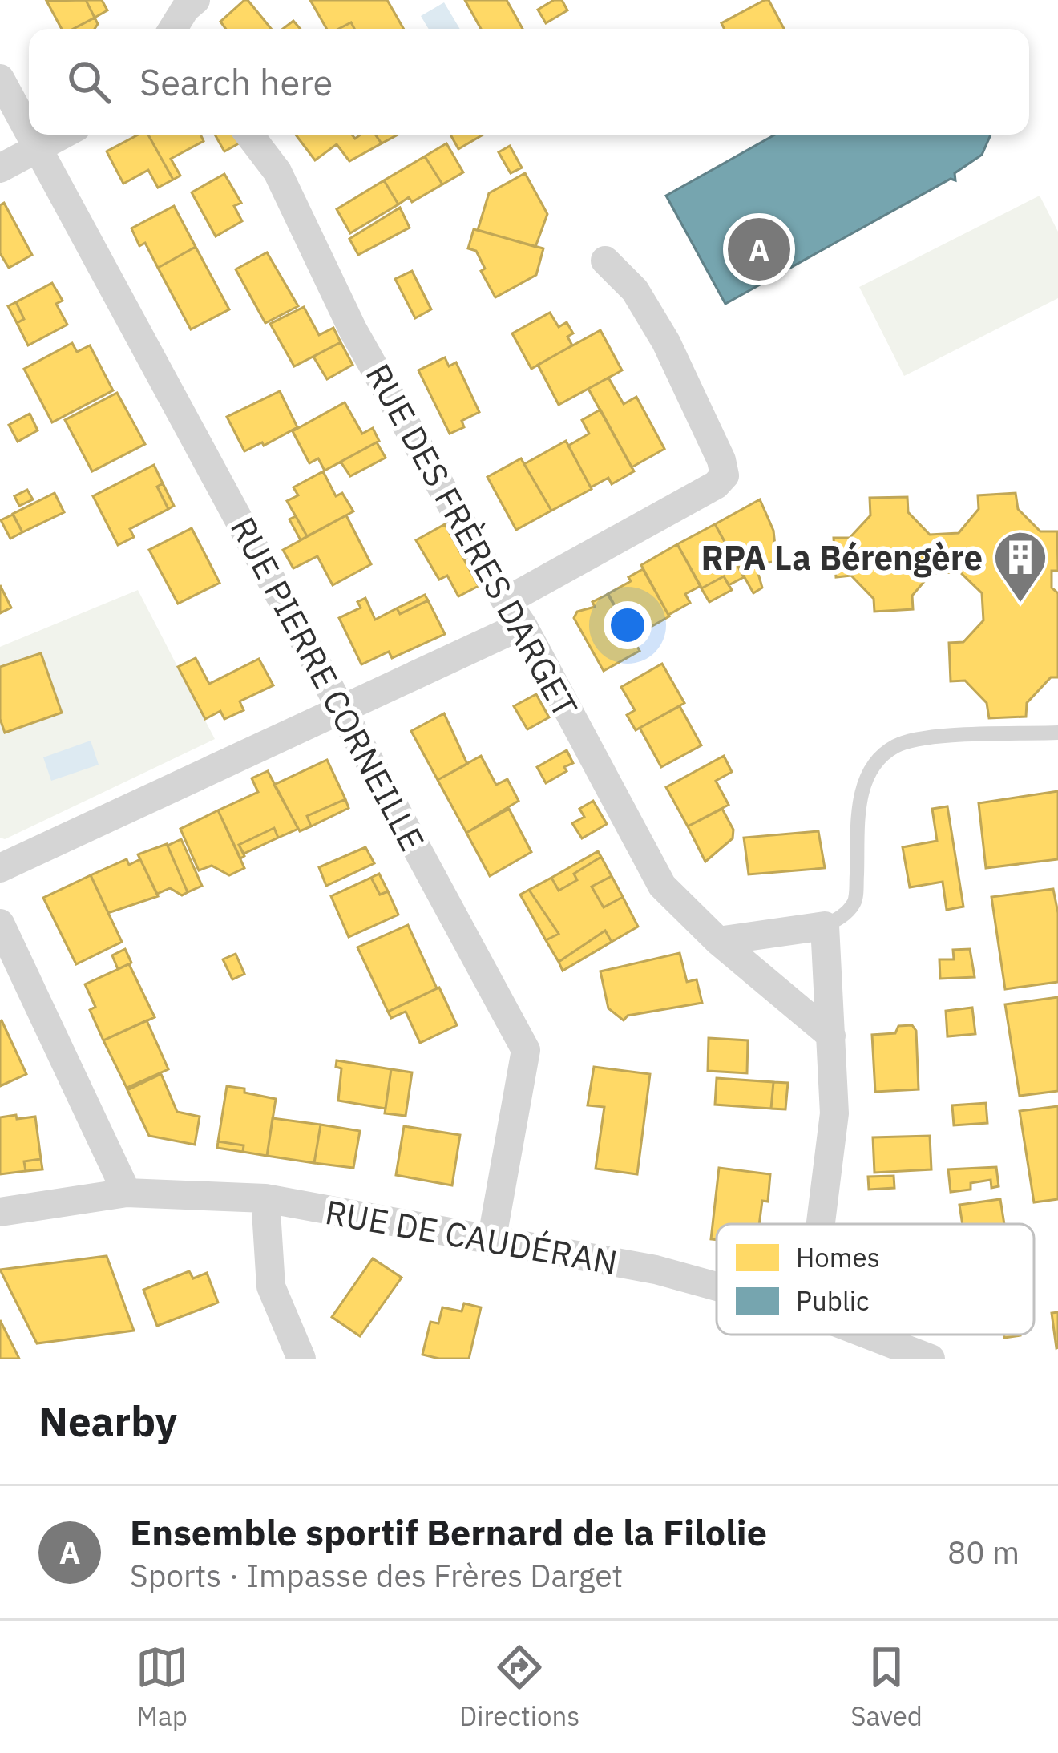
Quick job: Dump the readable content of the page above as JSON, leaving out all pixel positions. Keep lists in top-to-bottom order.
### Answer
{
  "streets": {
    "street": ["RUE DES FRÈRES DARGET", "RUE PIERRE CORNEILLE", "RUE DE CAUDÉRAN"]
  },
  "crossings": [
    ["RUE PIERRE CORNEILLE", "RUE DE CAUDÉRAN"]
  ],
  "places": {
    "building": ["RPA La Bérengère"]
  },
  "legend": ["Homes", "Public"],
  "page": {
    "search": "Search here",
    "pins": "A",
    "heading": "Nearby",
    "list": [
      {
        "mark": "A",
        "name": "Ensemble sportif Bernard de la Filolie",
        "note": "Sports · Impasse des Frères Darget",
        "value": "80 m"
      }
    ],
    "nav": ["Map", "Directions", "Saved"]
  }
}
